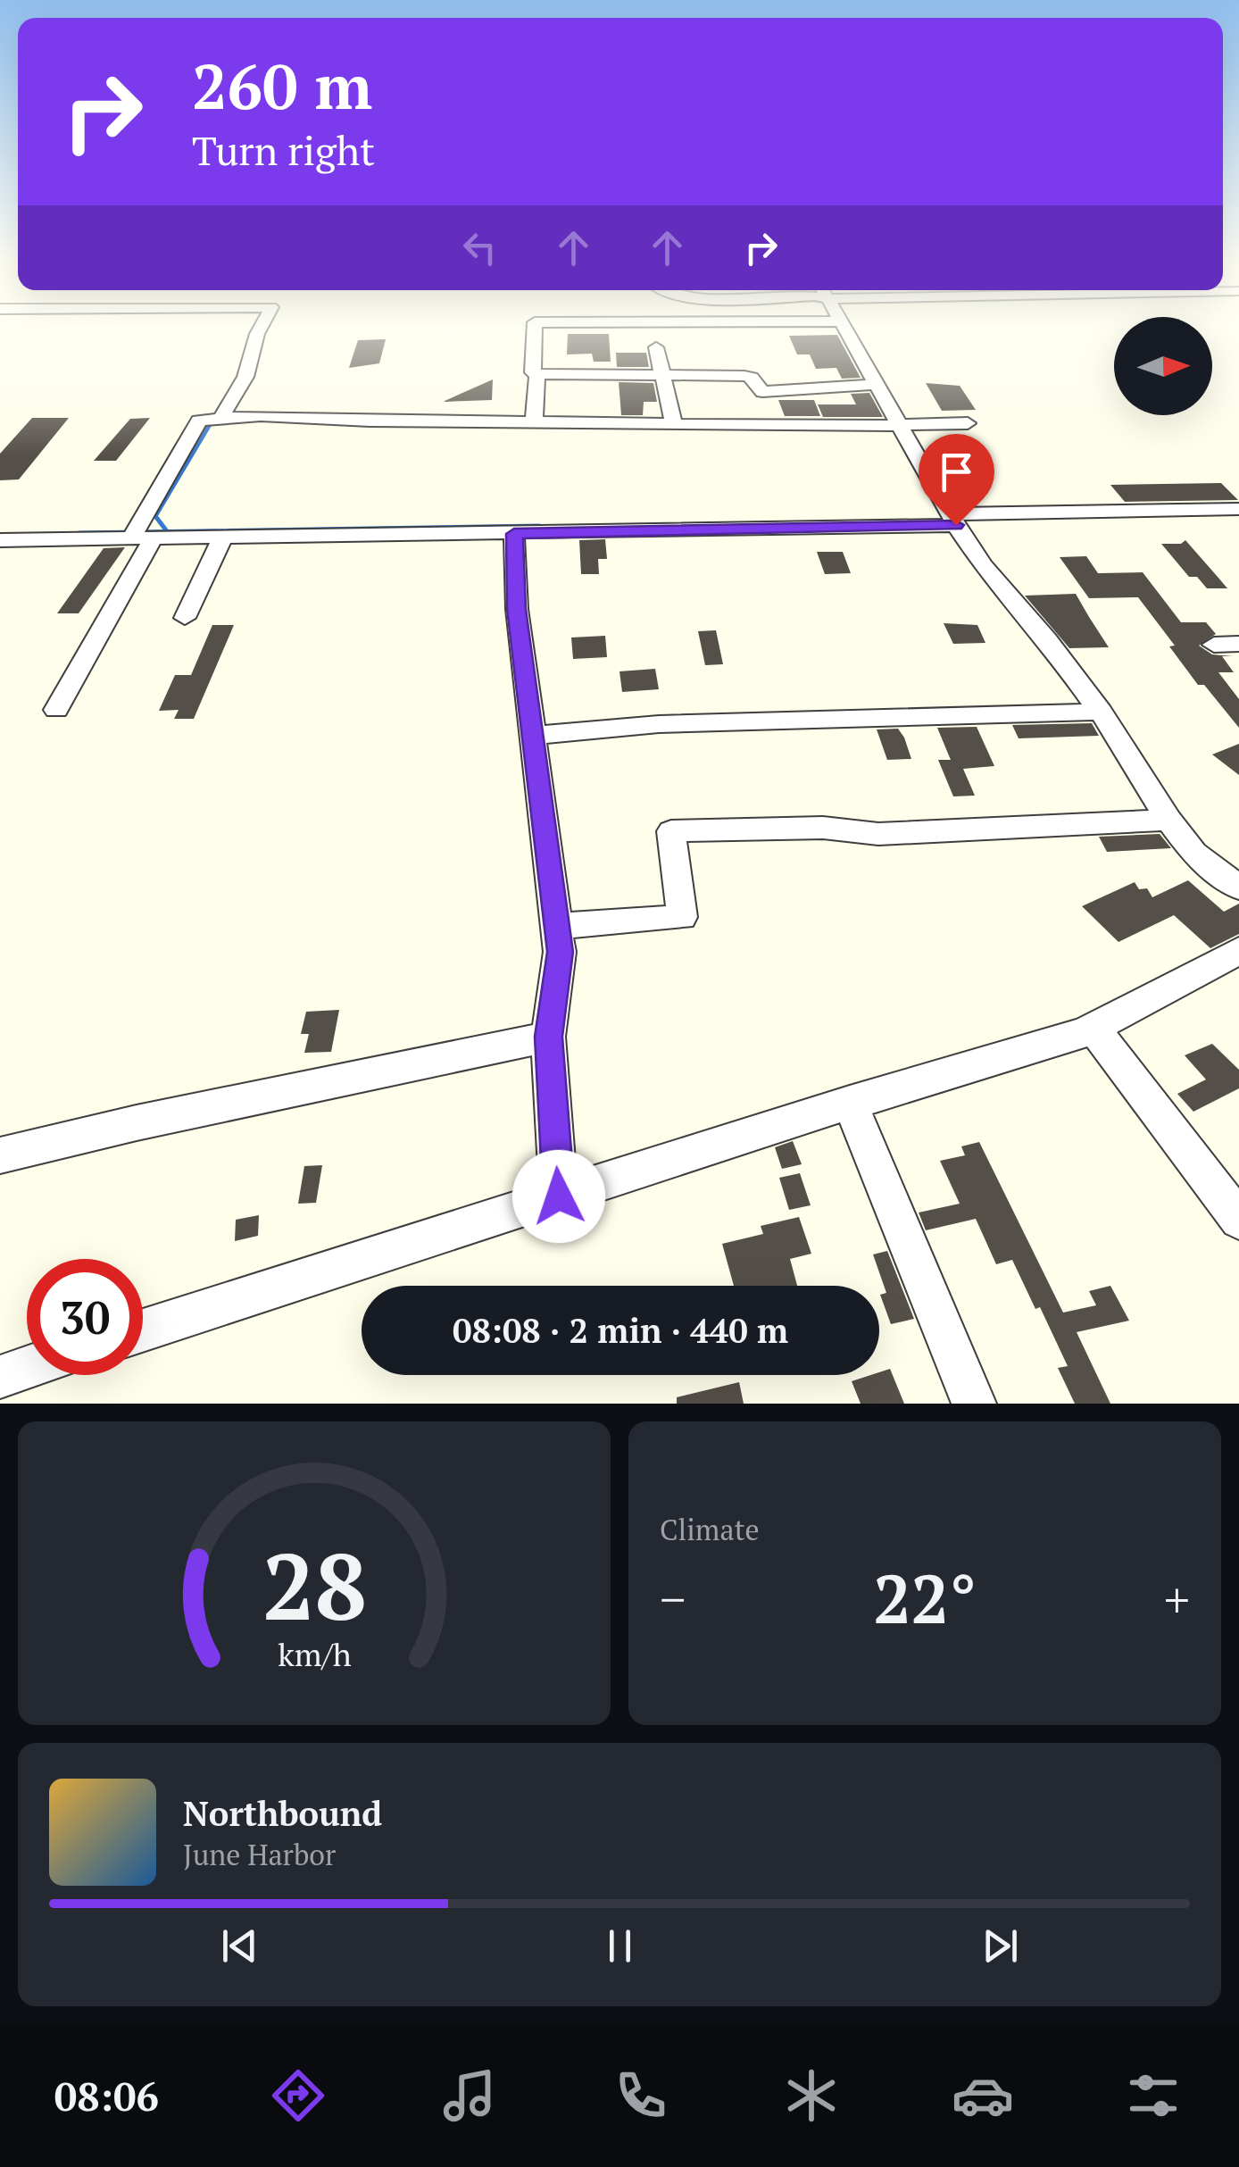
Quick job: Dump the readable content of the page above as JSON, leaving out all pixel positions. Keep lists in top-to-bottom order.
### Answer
{
  "north": "right",
  "page": {
    "turn": ["260 m", "Turn right"],
    "limit": "30",
    "trip": "08:08 · 2 min · 440 m",
    "tile": "Climate",
    "heat": ["−", "22°", "+"],
    "song": ["Northbound", "June Harbor"],
    "tabs": "08:06",
    "gauge": ["28", "km/h"]
  }
}
